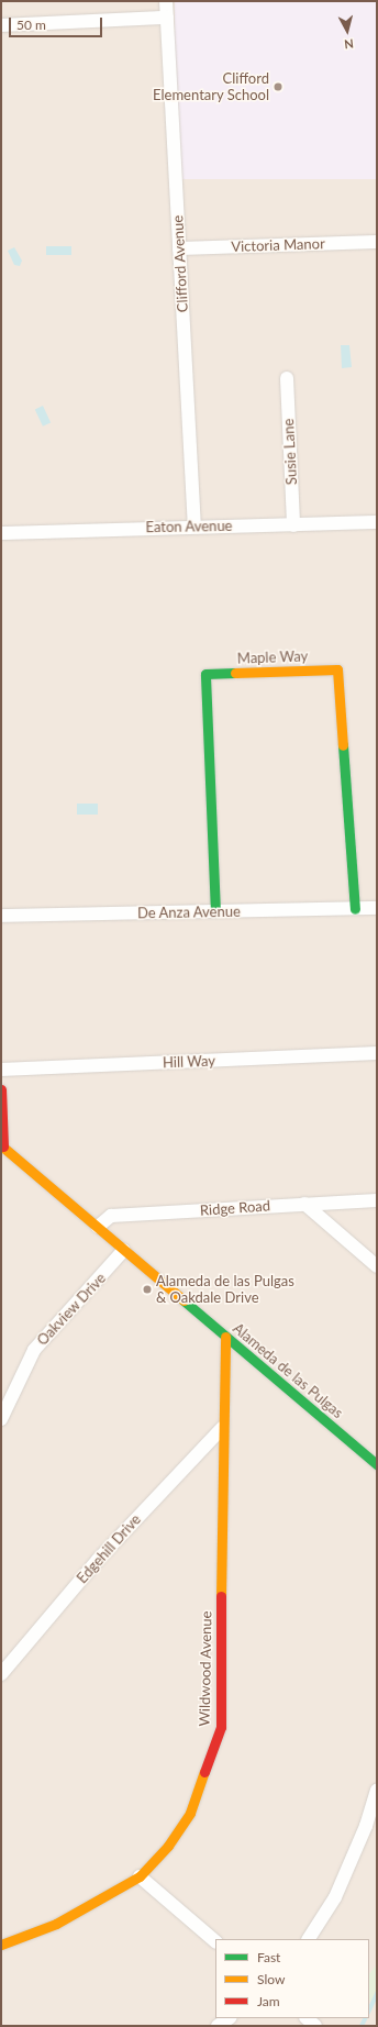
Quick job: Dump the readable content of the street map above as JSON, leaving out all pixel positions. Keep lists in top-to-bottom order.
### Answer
{
  "streets": {
    "street": [
      "Victoria Manor",
      "Clifford Avenue",
      "Susie Lane",
      "Eaton Avenue",
      "Maple Way",
      "De Anza Avenue",
      "Hill Way",
      "Ridge Road",
      "Oakview Drive",
      "Alameda de las Pulgas",
      "Edgehill Drive",
      "Wildwood Avenue"
    ]
  },
  "crossings": [
    ["Victoria Manor", "Clifford Avenue"],
    ["Clifford Avenue", "Eaton Avenue"],
    ["Susie Lane", "Eaton Avenue"],
    ["Maple Way", "De Anza Avenue"],
    ["Ridge Road", "Alameda de las Pulgas"],
    ["Oakview Drive", "Alameda de las Pulgas"],
    ["Alameda de las Pulgas", "Wildwood Avenue"],
    ["Edgehill Drive", "Wildwood Avenue"]
  ],
  "places": ["Clifford Elementary School", "Alameda de las Pulgas & Oakdale Drive"],
  "legend": ["Fast", "Slow", "Jam"],
  "scale_bar": "50 m",
  "north": "bottom"
}
